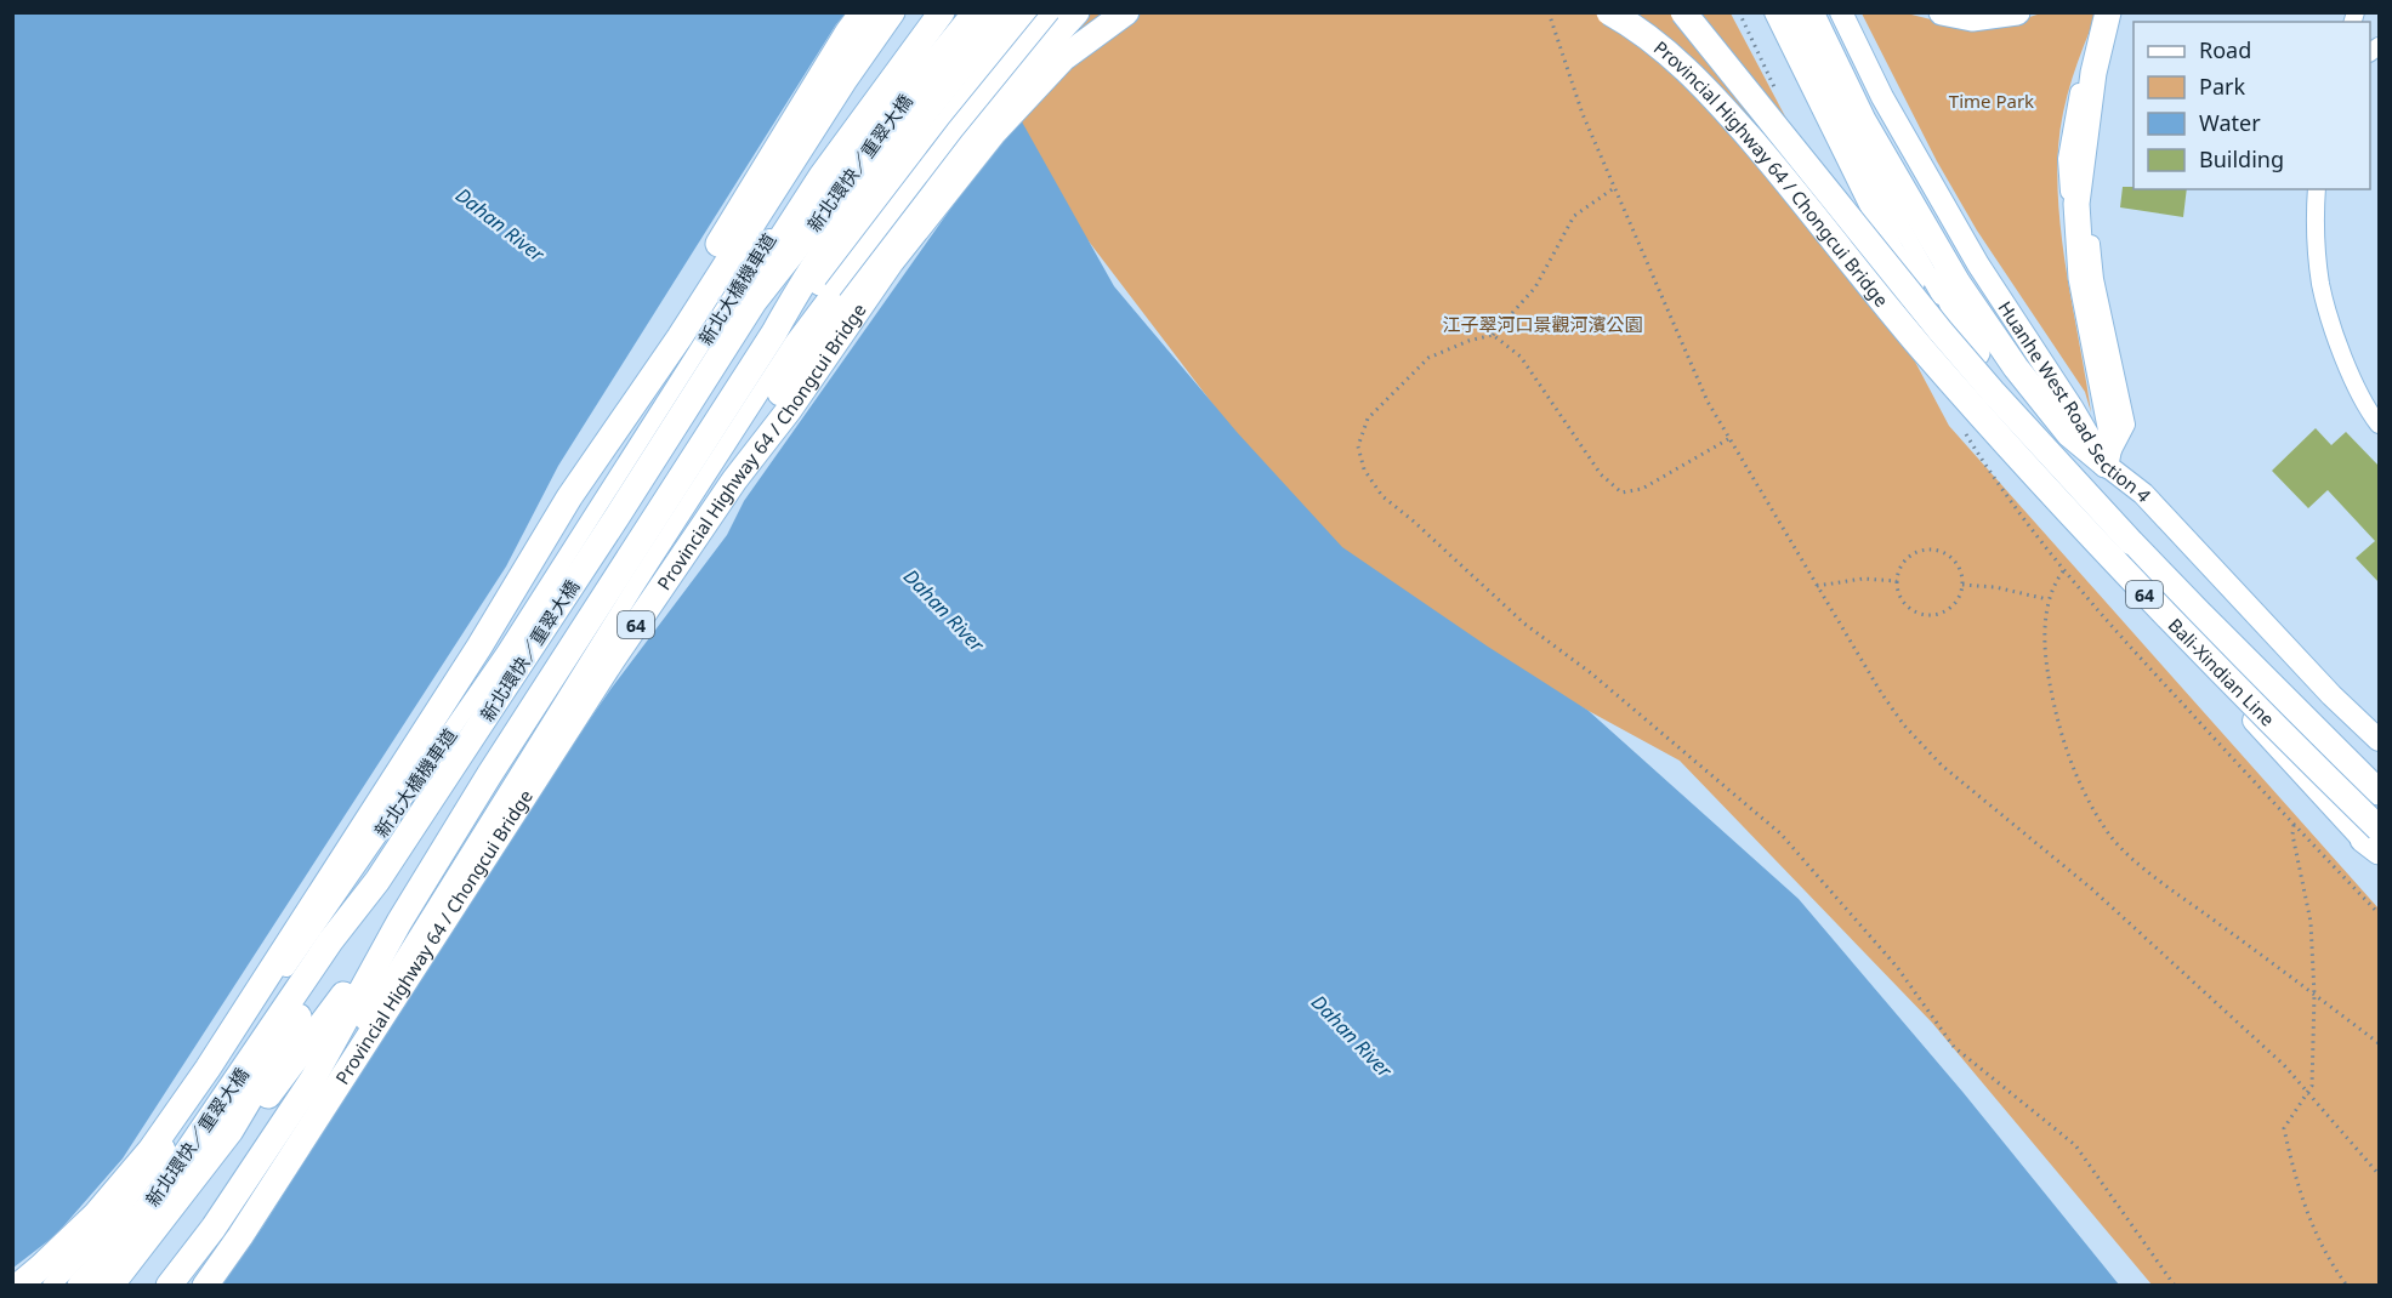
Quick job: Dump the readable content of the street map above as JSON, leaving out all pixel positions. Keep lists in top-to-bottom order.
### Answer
{
  "streets": {
    "main road": [
      "新北環快／重翠大橋",
      "Provincial Highway 64 / Chongcui Bridge",
      "Huanhe West Road Section 4",
      "64",
      "Bali-Xindian Line"
    ],
    "street": ["新北大橋機車道"]
  },
  "crossings": [
    ["Provincial Highway 64 / Chongcui Bridge", "Bali-Xindian Line"]
  ],
  "water": ["Dahan River"],
  "parks": ["Time Park", "江子翠河口景觀河濱公園"],
  "legend": [
    "Road",
    "Park",
    "Water",
    "Building"
  ]
}
